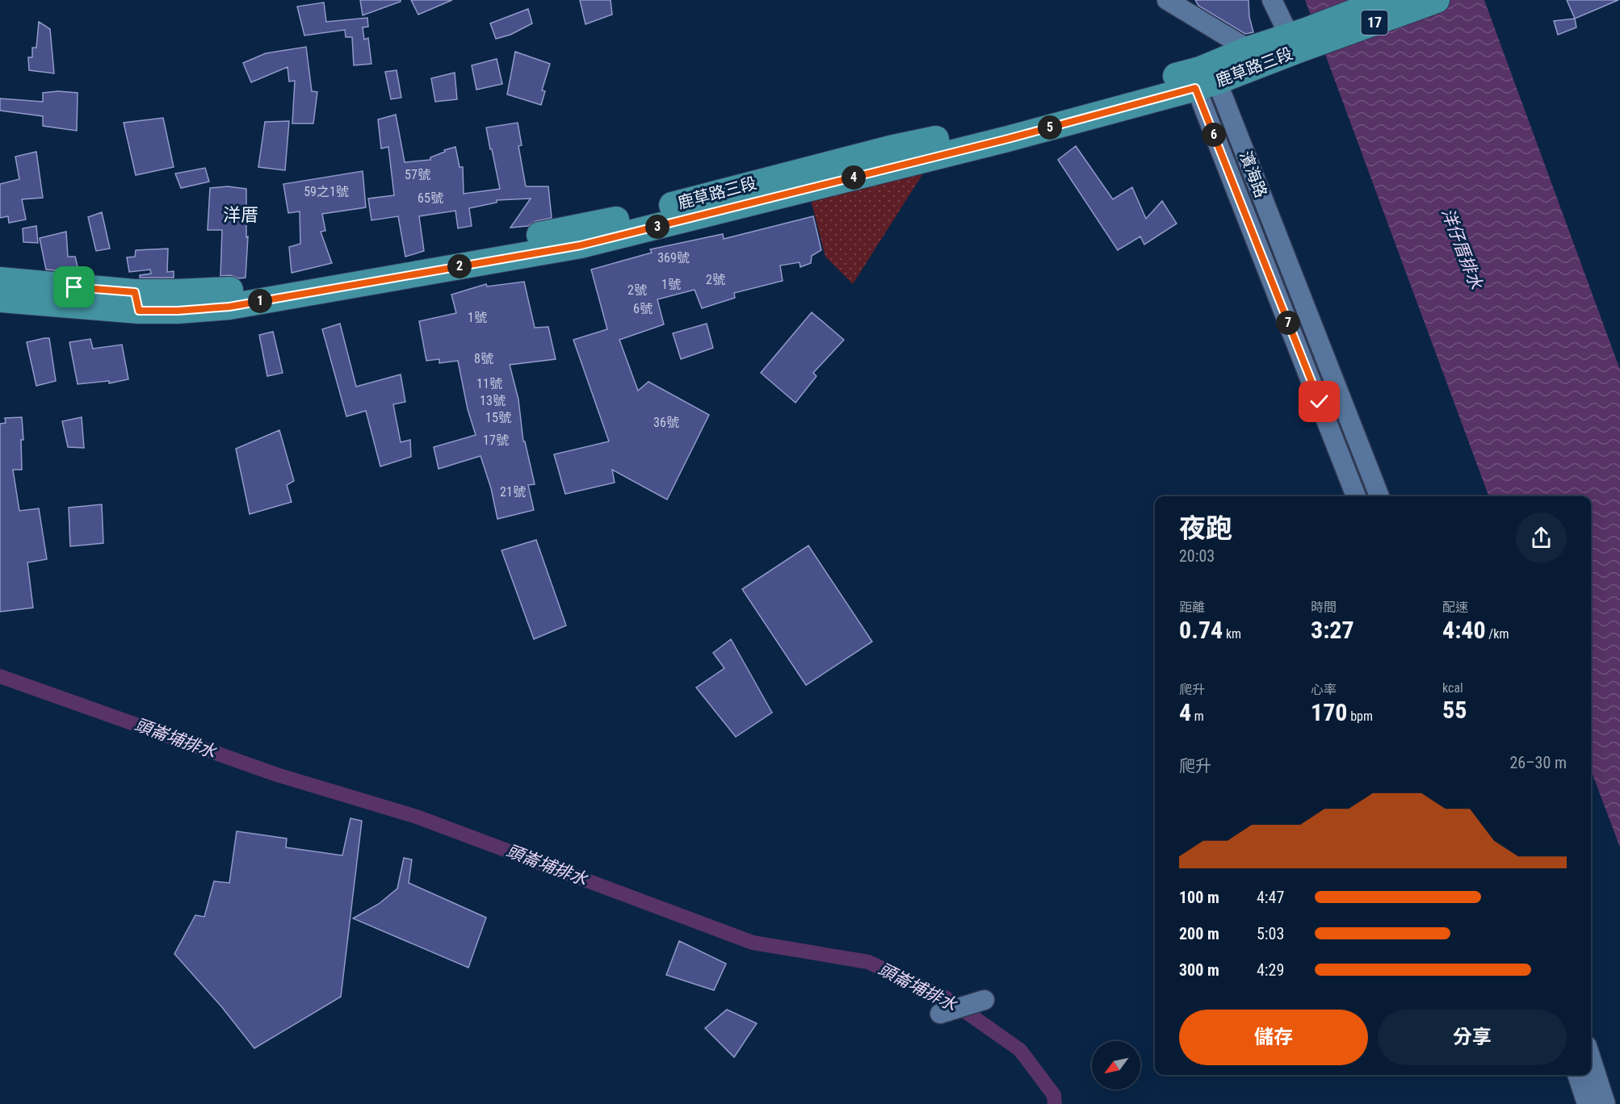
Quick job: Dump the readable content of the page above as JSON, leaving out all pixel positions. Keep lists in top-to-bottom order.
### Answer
{
  "streets": {
    "main road": ["17", "鹿草路三段"],
    "street": ["濱海路"]
  },
  "crossings": [
    ["17", "鹿草路三段"],
    ["鹿草路三段", "濱海路"]
  ],
  "districts": ["洋厝"],
  "water": ["洋仔厝排水", "頭崙埔排水"],
  "house_numbers": [
    "57號",
    "59之1號",
    "65號",
    "369號",
    "2號",
    "1號",
    "2號",
    "6號",
    "1號",
    "8號",
    "11號",
    "13號",
    "15號",
    "36號",
    "17號",
    "21號"
  ],
  "north": "bottom left",
  "page": {
    "pins": [
      "5",
      "6",
      "4",
      "3",
      "2",
      "1",
      "7"
    ],
    "heading": ["夜跑", "20:03"],
    "stats": [
      ["距離", "0.74 km"],
      ["時間", "3:27"],
      ["配速", "4:40 /km"],
      ["爬升", "4 m"],
      ["心率", "170 bpm"],
      ["kcal", "55"]
    ],
    "chart": ["爬升", "26–30 m"],
    "list": [
      {
        "name": "100 m",
        "note": "4:47"
      },
      {
        "name": "200 m",
        "note": "5:03"
      },
      {
        "name": "300 m",
        "note": "4:29"
      }
    ],
    "buttons": ["儲存", "分享"]
  }
}
